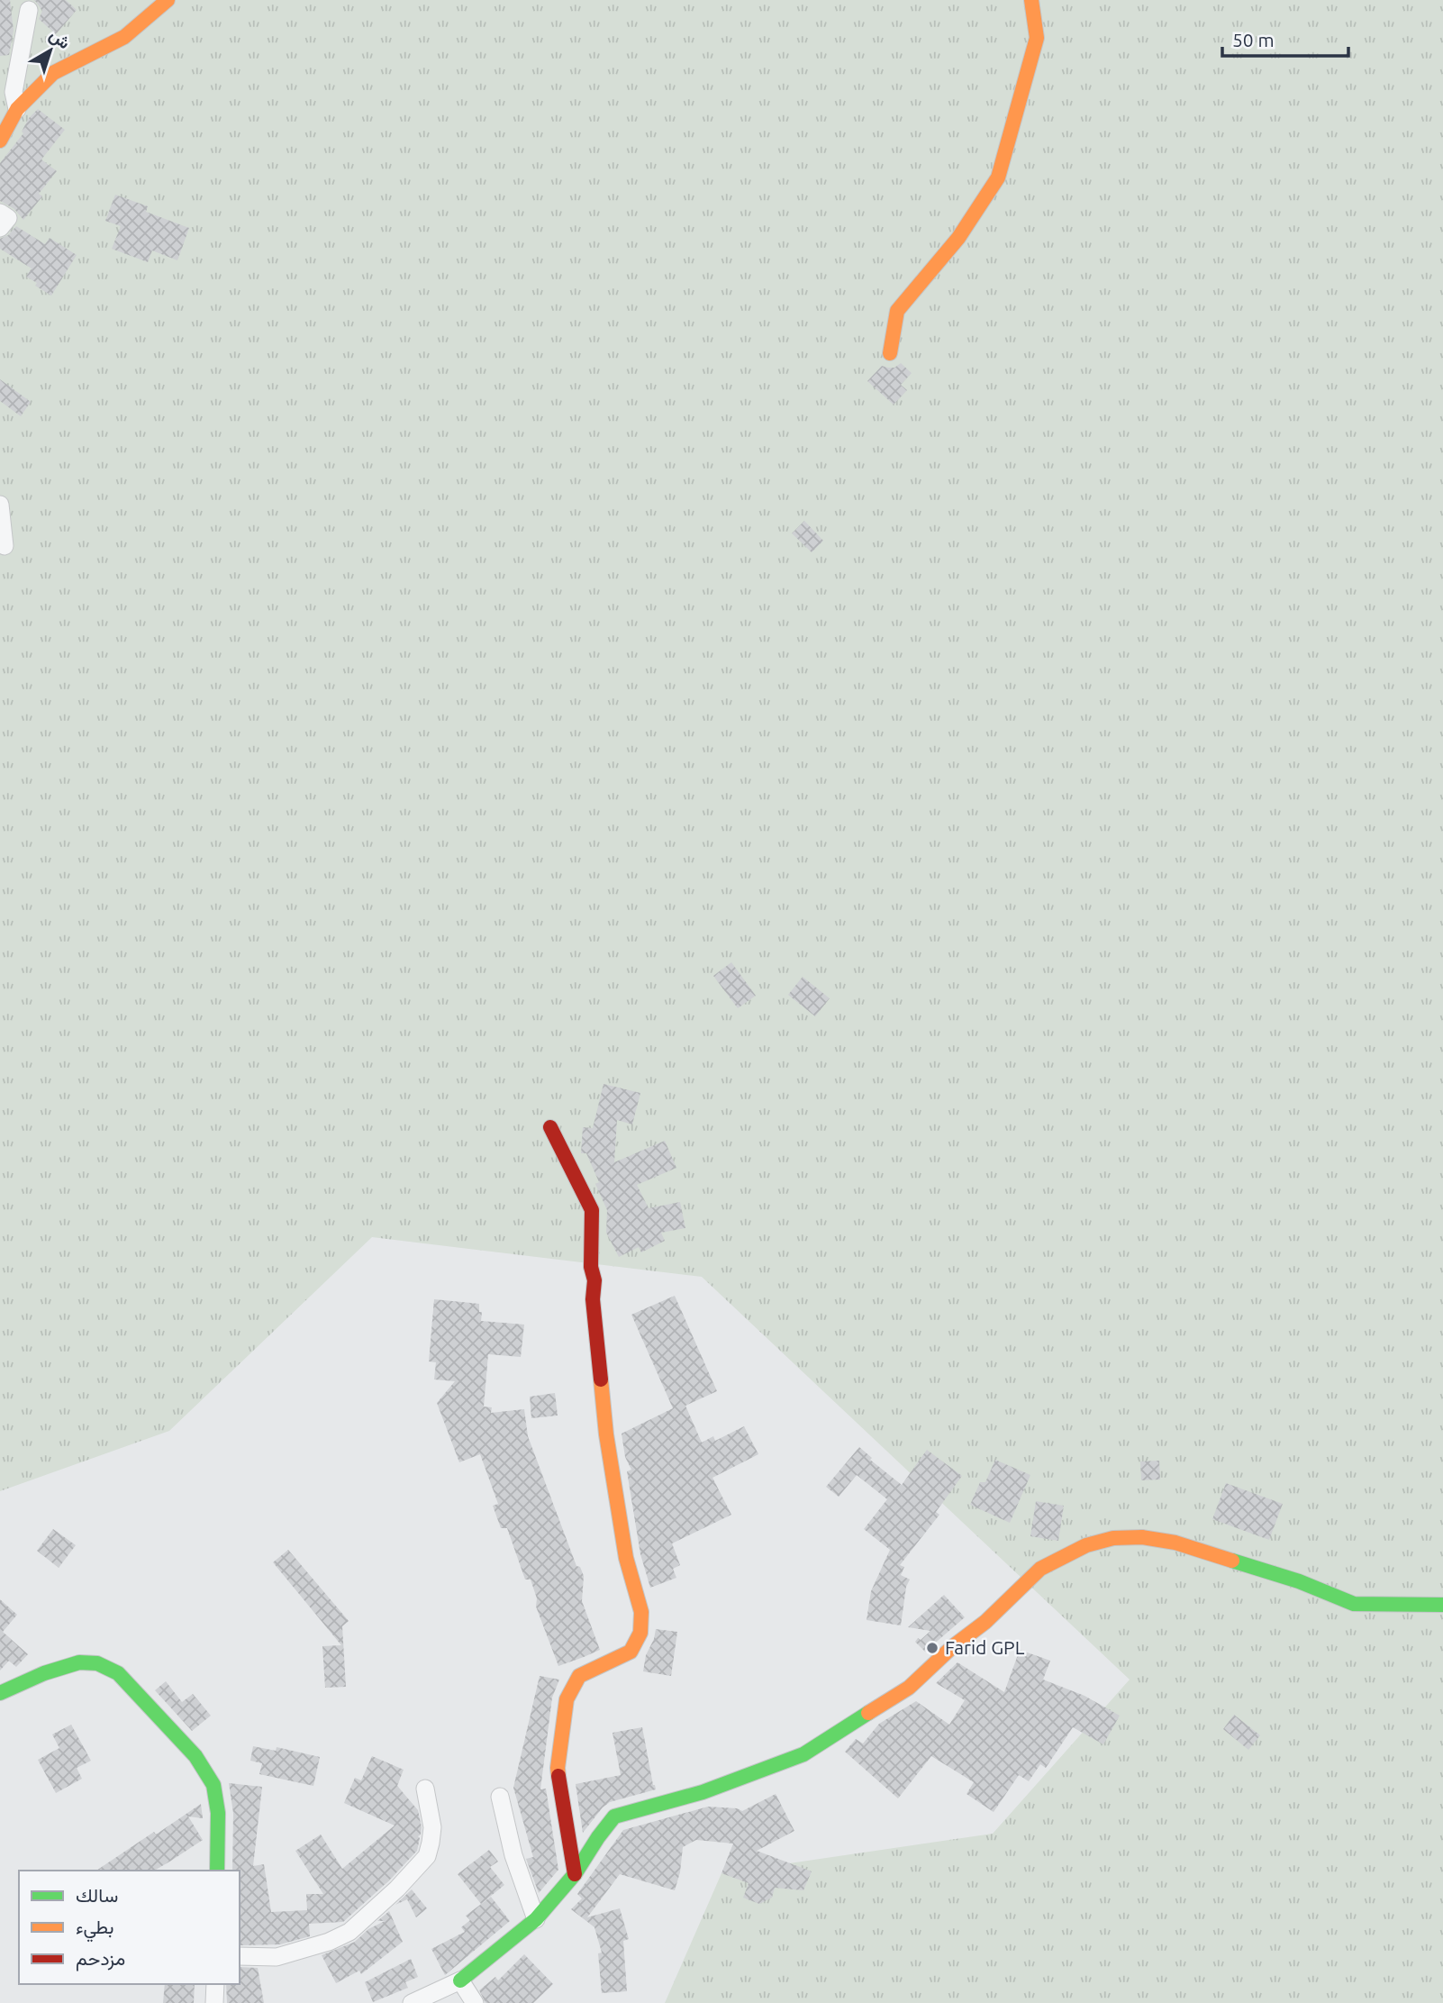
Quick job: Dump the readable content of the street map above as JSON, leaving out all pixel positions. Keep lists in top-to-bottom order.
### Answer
{
  "places": ["Farid GPL"],
  "legend": ["سالك", "بطيء", "مزدحم"],
  "scale_bar": "50 m",
  "north": "top right"
}
